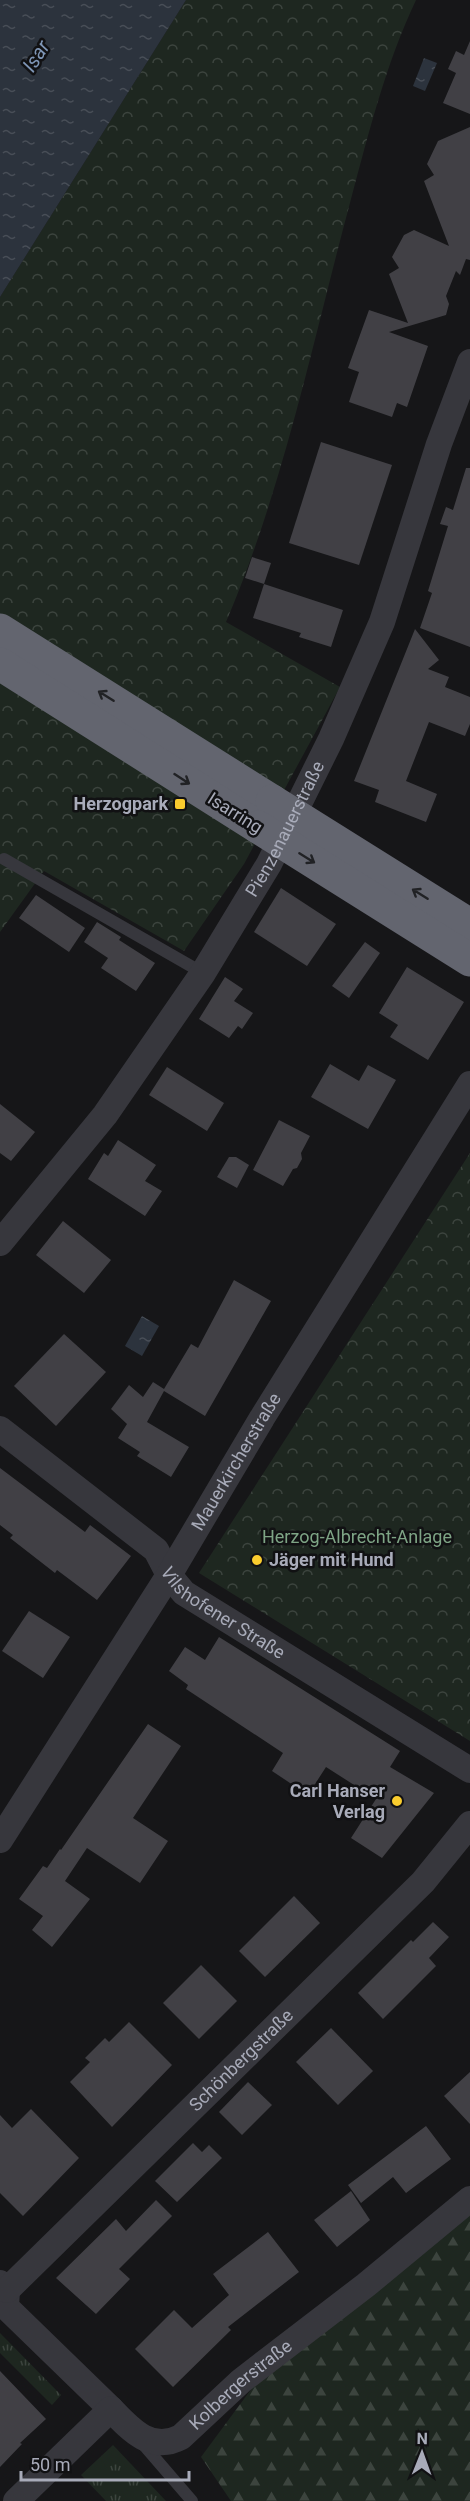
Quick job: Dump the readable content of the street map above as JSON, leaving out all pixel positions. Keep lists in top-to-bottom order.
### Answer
{
  "streets": {
    "highway": ["Isarring"],
    "street": [
      "Pienzenauerstraße",
      "Mauerkircherstraße",
      "Vilshofener Straße",
      "Schönbergstraße",
      "Kolbergerstraße"
    ]
  },
  "crossings": [
    ["Mauerkircherstraße", "Vilshofener Straße"],
    ["Schönbergstraße", "Kolbergerstraße"]
  ],
  "water": ["Isar"],
  "parks": ["Herzog-Albrecht-Anlage"],
  "places": {
    "transit": ["Herzogpark"],
    "other": ["Jäger mit Hund", "Carl Hanser Verlag"]
  },
  "scale_bar": "50 m",
  "north": "top"
}
